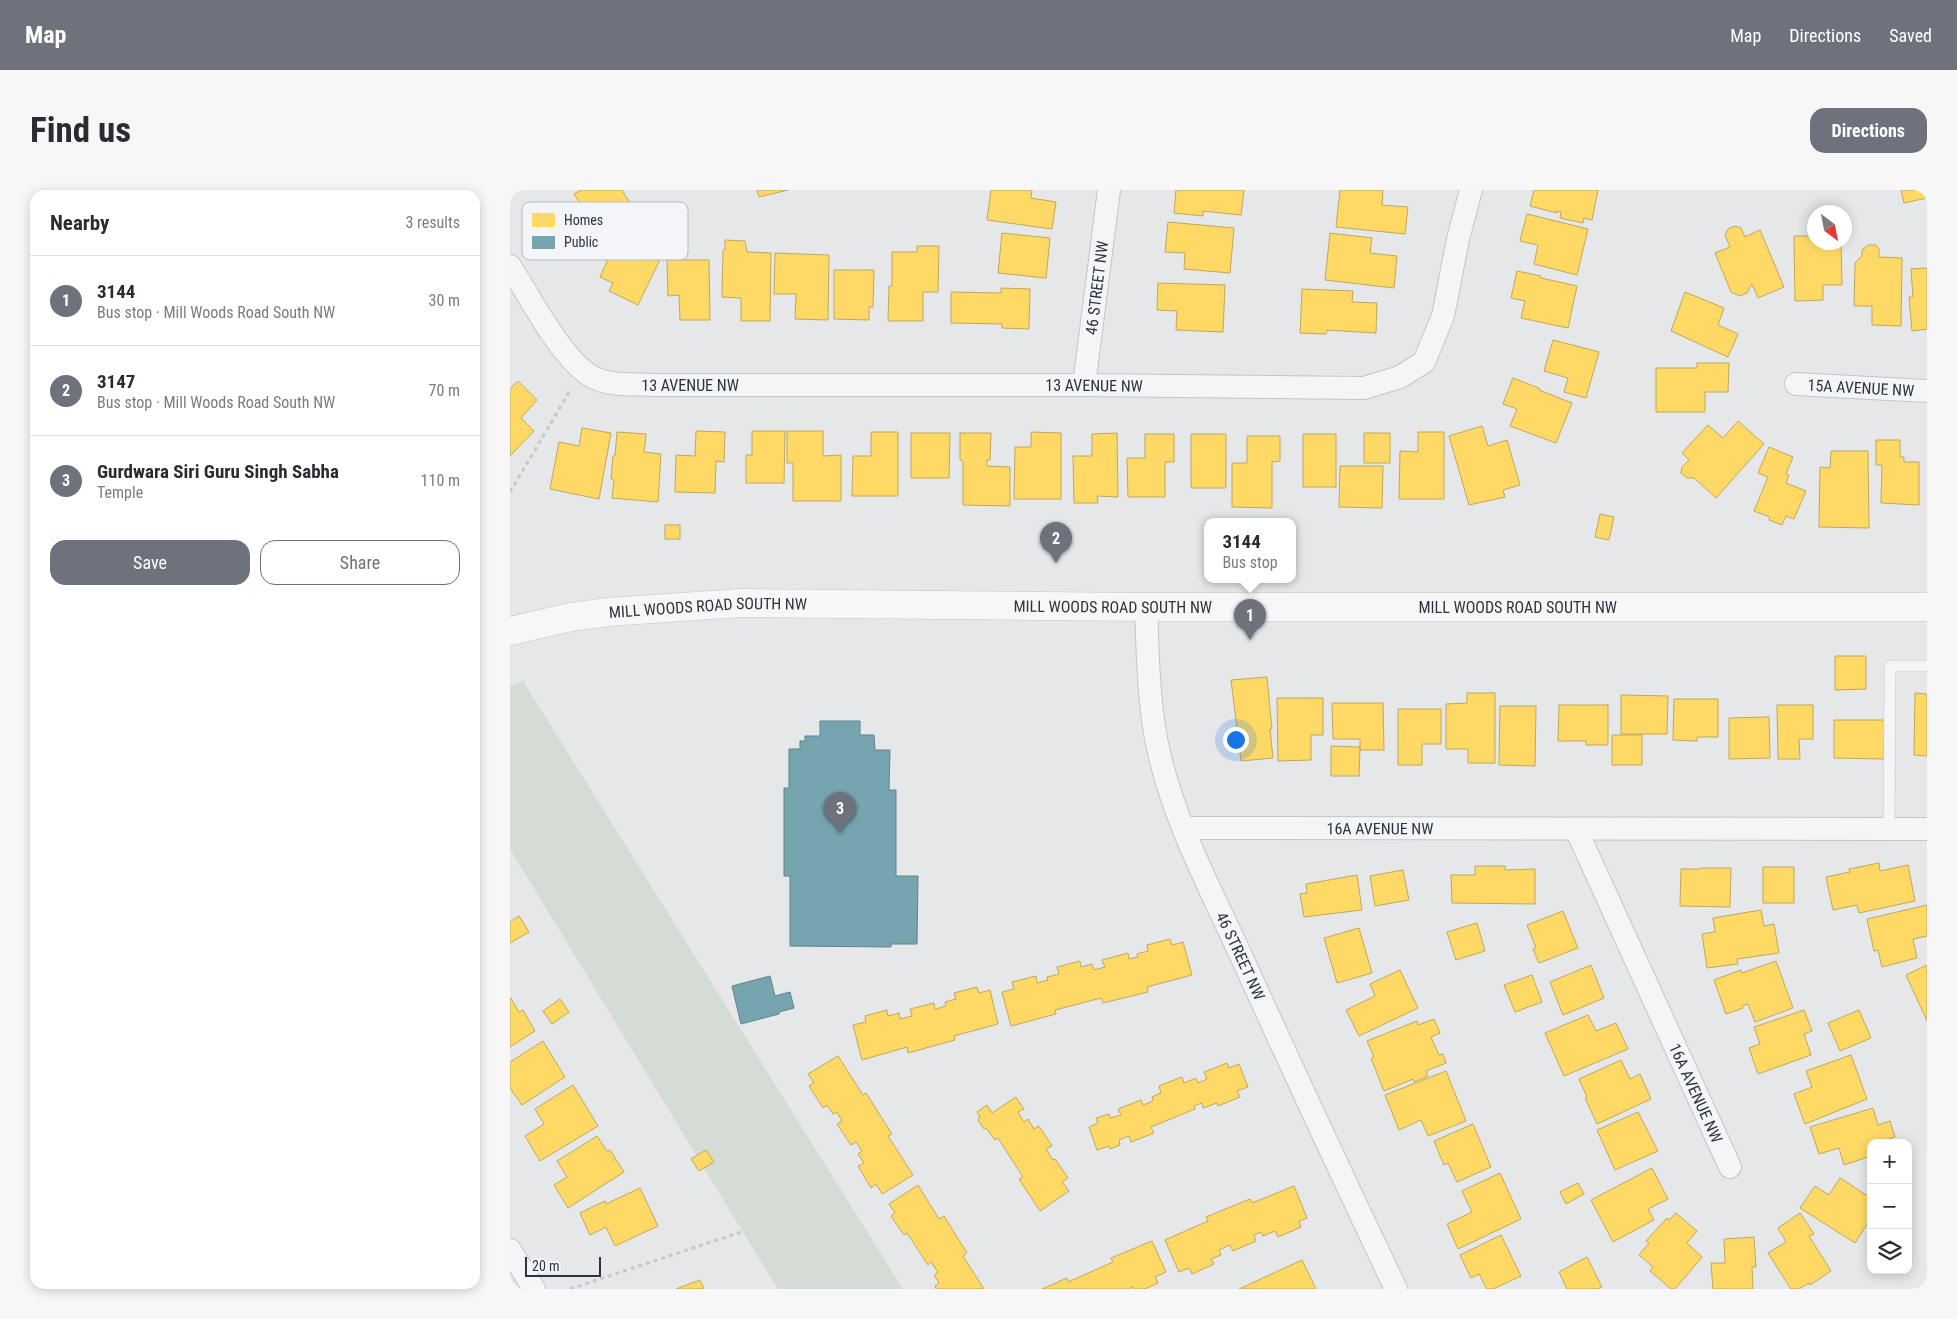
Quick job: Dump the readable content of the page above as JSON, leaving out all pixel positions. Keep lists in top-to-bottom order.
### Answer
{
  "streets": {
    "street": [
      "46 STREET NW",
      "13 AVENUE NW",
      "15A AVENUE NW",
      "MILL WOODS ROAD SOUTH NW",
      "16A AVENUE NW"
    ]
  },
  "crossings": [
    ["46 STREET NW", "13 AVENUE NW"],
    ["46 STREET NW", "MILL WOODS ROAD SOUTH NW"],
    ["46 STREET NW", "16A AVENUE NW"]
  ],
  "legend": ["Homes", "Public"],
  "scale_bar": "20 m",
  "north": "bottom right",
  "page": {
    "header": "Map",
    "nav": ["Map", "Directions", "Saved"],
    "buttons": [
      "Directions",
      ["Save", "Share"]
    ],
    "title": "Find us",
    "heading": ["Nearby", "3 results"],
    "list": [
      {
        "mark": "1",
        "name": "3144",
        "note": "Bus stop · Mill Woods Road South NW",
        "value": "30 m"
      },
      {
        "mark": "2",
        "name": "3147",
        "note": "Bus stop · Mill Woods Road South NW",
        "value": "70 m"
      },
      {
        "mark": "3",
        "name": "Gurdwara Siri Guru Singh Sabha",
        "note": "Temple",
        "value": "110 m"
      }
    ],
    "popup": ["3144", "Bus stop"],
    "pins": ["2", "1", "3"],
    "map_buttons": ["+", "−"],
    "scale": "20 m"
  }
}
